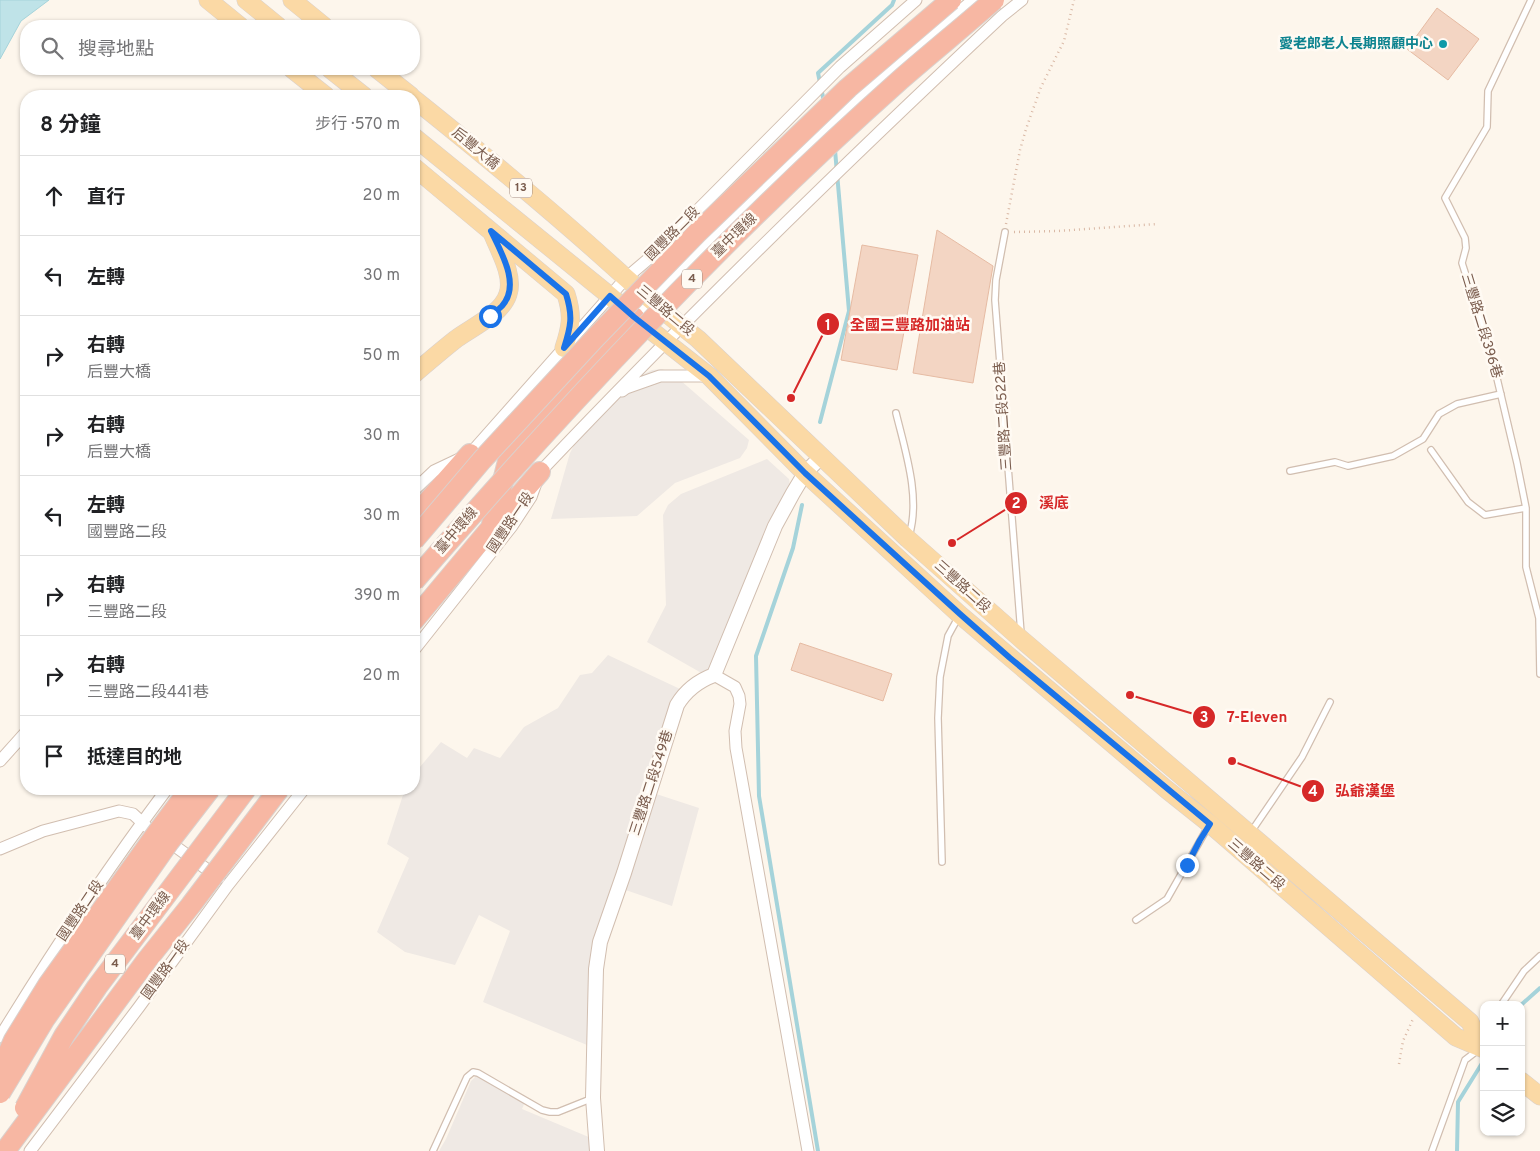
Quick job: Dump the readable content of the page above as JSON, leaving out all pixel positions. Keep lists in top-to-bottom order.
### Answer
{
  "streets": {
    "highway": ["臺中環線", "4"],
    "main road": ["后豐大橋", "13", "三豐路二段"],
    "street": ["國豐路二段", "國豐路一段", "三豐路二段549巷"],
    "lane": ["三豐路二段396巷", "三豐路二段522巷"]
  },
  "crossings": [
    ["后豐大橋", "國豐路二段"],
    ["后豐大橋", "三豐路二段"],
    ["國豐路二段", "三豐路二段"],
    ["三豐路二段", "三豐路二段522巷"]
  ],
  "places": [
    "愛老郎老人長期照顧中心",
    "全國三豐路加油站",
    "溪底",
    "7-Eleven",
    "弘爺漢堡"
  ],
  "page": {
    "search": "搜尋地點",
    "heading": ["8 分鐘", "步行 · 570 m"],
    "list": [
      ["直行", "20 m"],
      ["左轉", "30 m"],
      ["右轉", "后豐大橋", "50 m"],
      ["右轉", "后豐大橋", "30 m"],
      ["左轉", "國豐路二段", "30 m"],
      ["右轉", "三豐路二段", "390 m"],
      ["右轉", "三豐路二段441巷", "20 m"],
      "抵達目的地"
    ],
    "map_buttons": ["+", "−"]
  }
}
